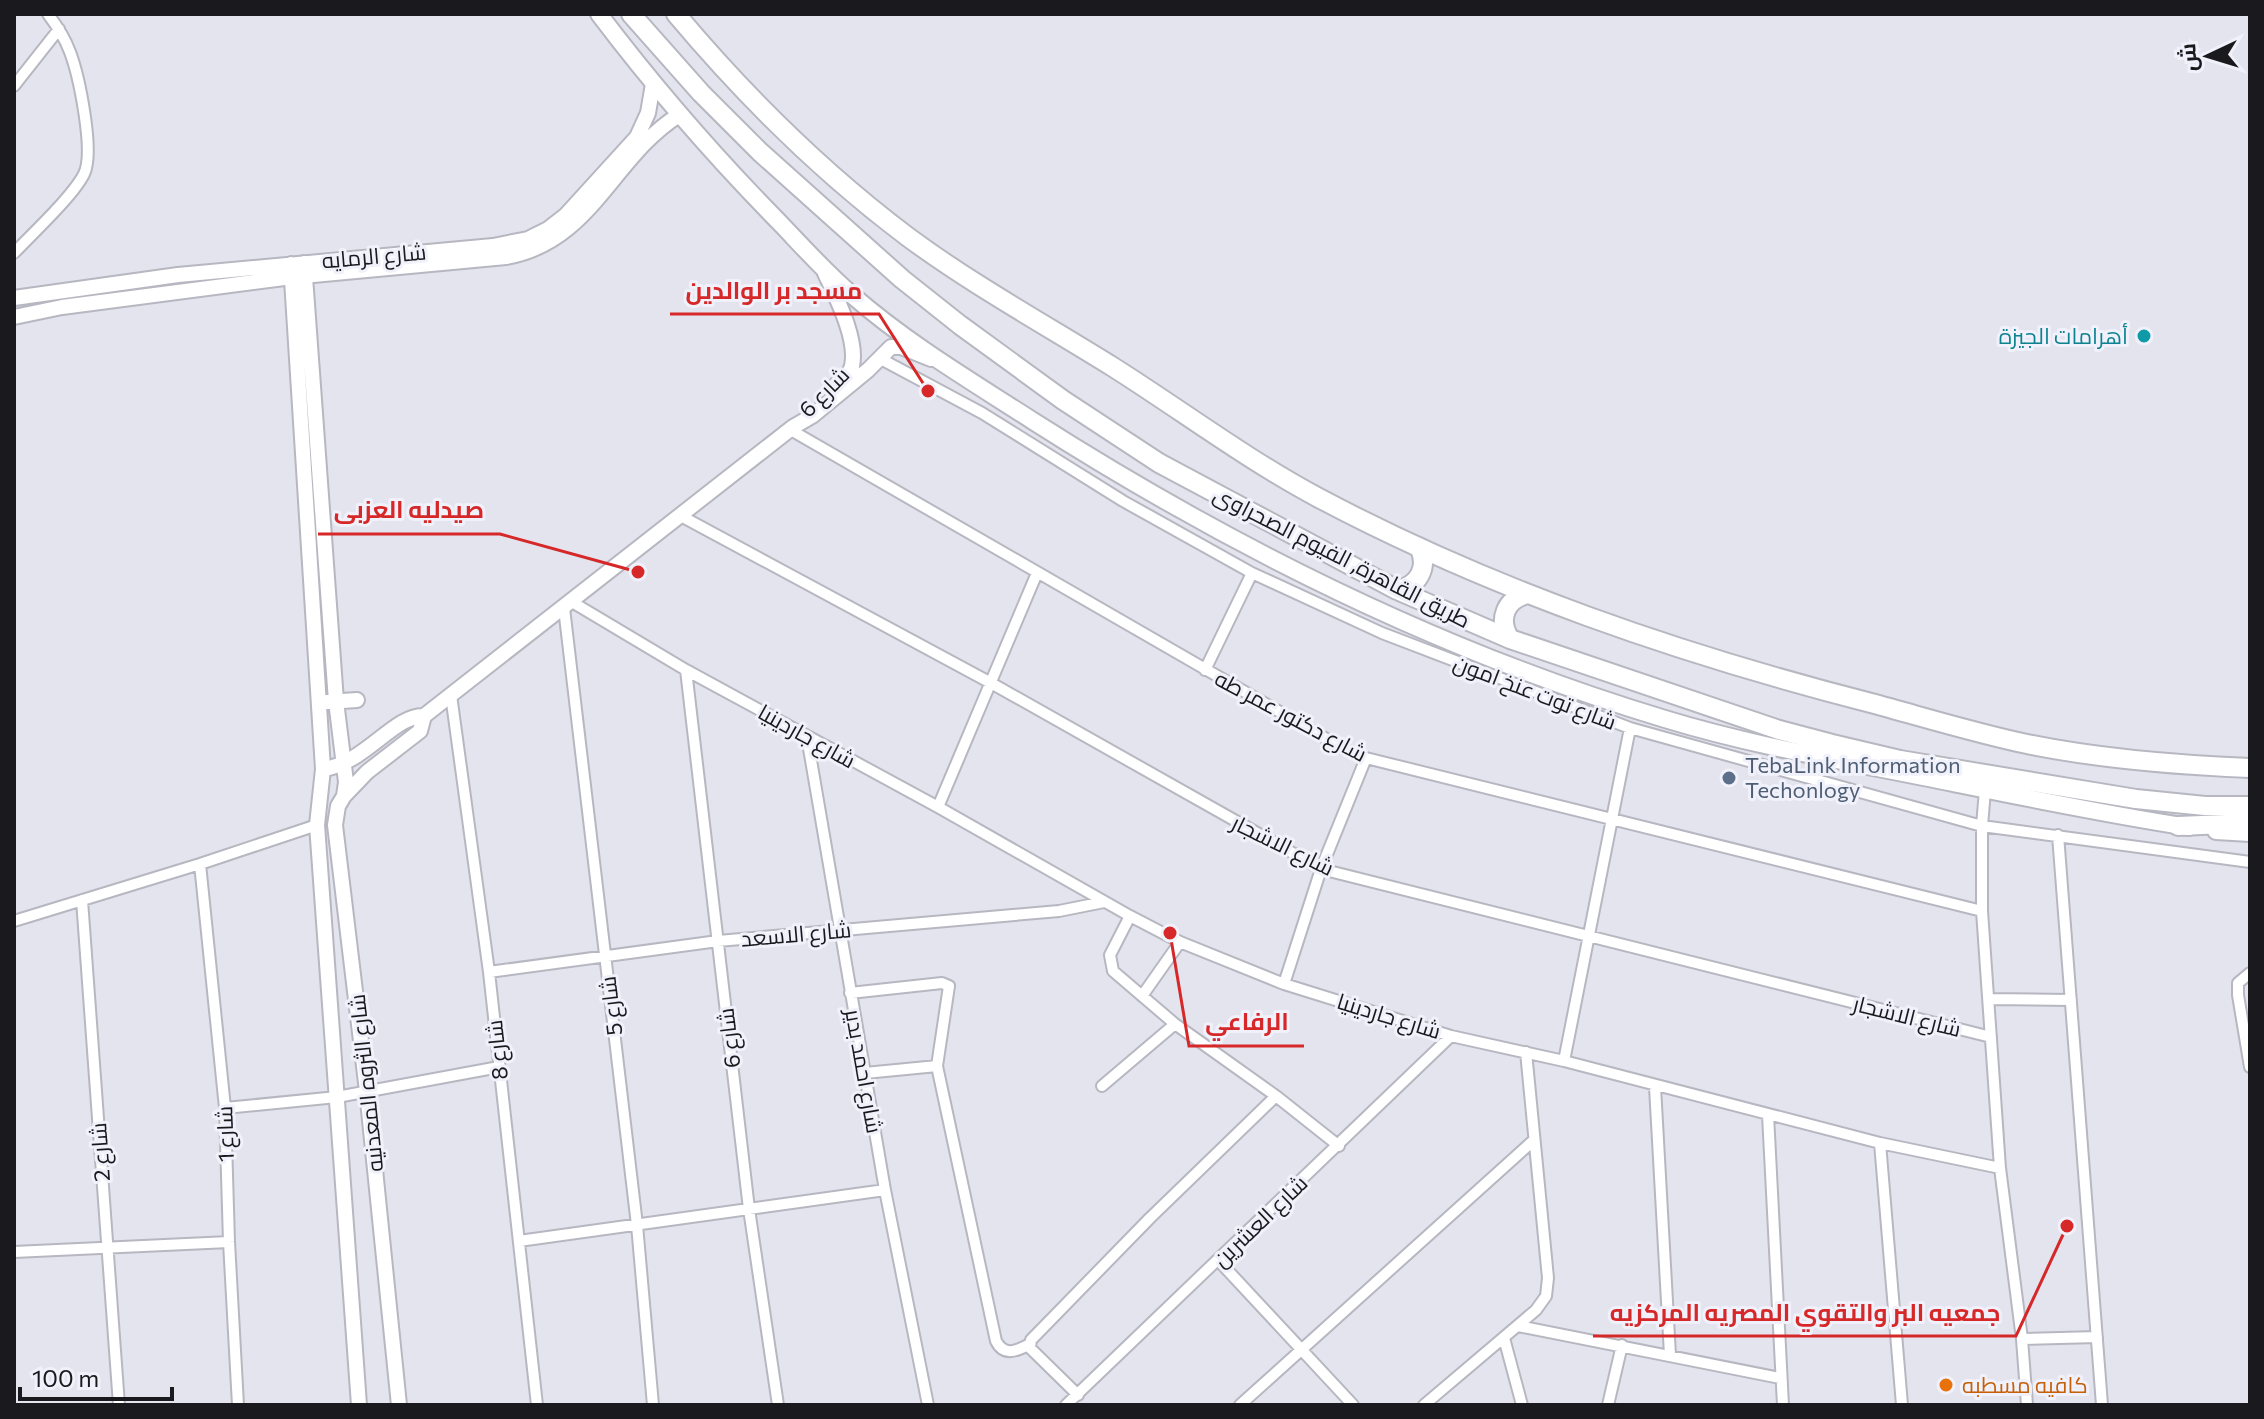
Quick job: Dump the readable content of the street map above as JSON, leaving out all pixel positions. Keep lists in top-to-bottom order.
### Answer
{
  "streets": {
    "highway": ["طريق القاهرة, الفيوم الصحراوى"],
    "street": [
      "شارع الرمايه",
      "شارع 6",
      "شارع توت عنخ امون",
      "شارع دكتور عمر طه",
      "شارع جاردينيا",
      "شارع الاشجار",
      "شارع الاسعد",
      "شارع 5",
      "شارع 8",
      "شارع احمد بدير",
      "شارع الثروه المعدنيه",
      "شارع 1",
      "شارع 2",
      "شارع العشرين"
    ]
  },
  "crossings": [
    ["شارع الرمايه", "شارع الثروه المعدنيه"],
    ["شارع 6", "شارع توت عنخ امون"],
    ["شارع 6", "شارع دكتور عمر طه"],
    ["شارع 6", "شارع جاردينيا"],
    ["شارع 6", "شارع الاشجار"],
    ["شارع 6", "شارع الاسعد"],
    ["شارع 6", "شارع 5"],
    ["شارع 6", "شارع 8"],
    ["شارع 6", "شارع الثروه المعدنيه"],
    ["شارع جاردينيا", "شارع الاسعد"],
    ["شارع جاردينيا", "شارع 5"],
    ["شارع جاردينيا", "شارع احمد بدير"],
    ["شارع جاردينيا", "شارع العشرين"],
    ["شارع الاسعد", "شارع 5"],
    ["شارع الاسعد", "شارع 8"],
    ["شارع الاسعد", "شارع احمد بدير"]
  ],
  "places": [
    "أهرامات الجيزة",
    "مسجد بر الوالدين",
    "صيدليه العزبى",
    "TebaLink Information Techonlogy",
    "الرفاعي",
    "جمعيه البر والتقوي المصريه المركزيه",
    "كافيه مسطبه"
  ],
  "scale_bar": "100 m",
  "north": "left"
}
